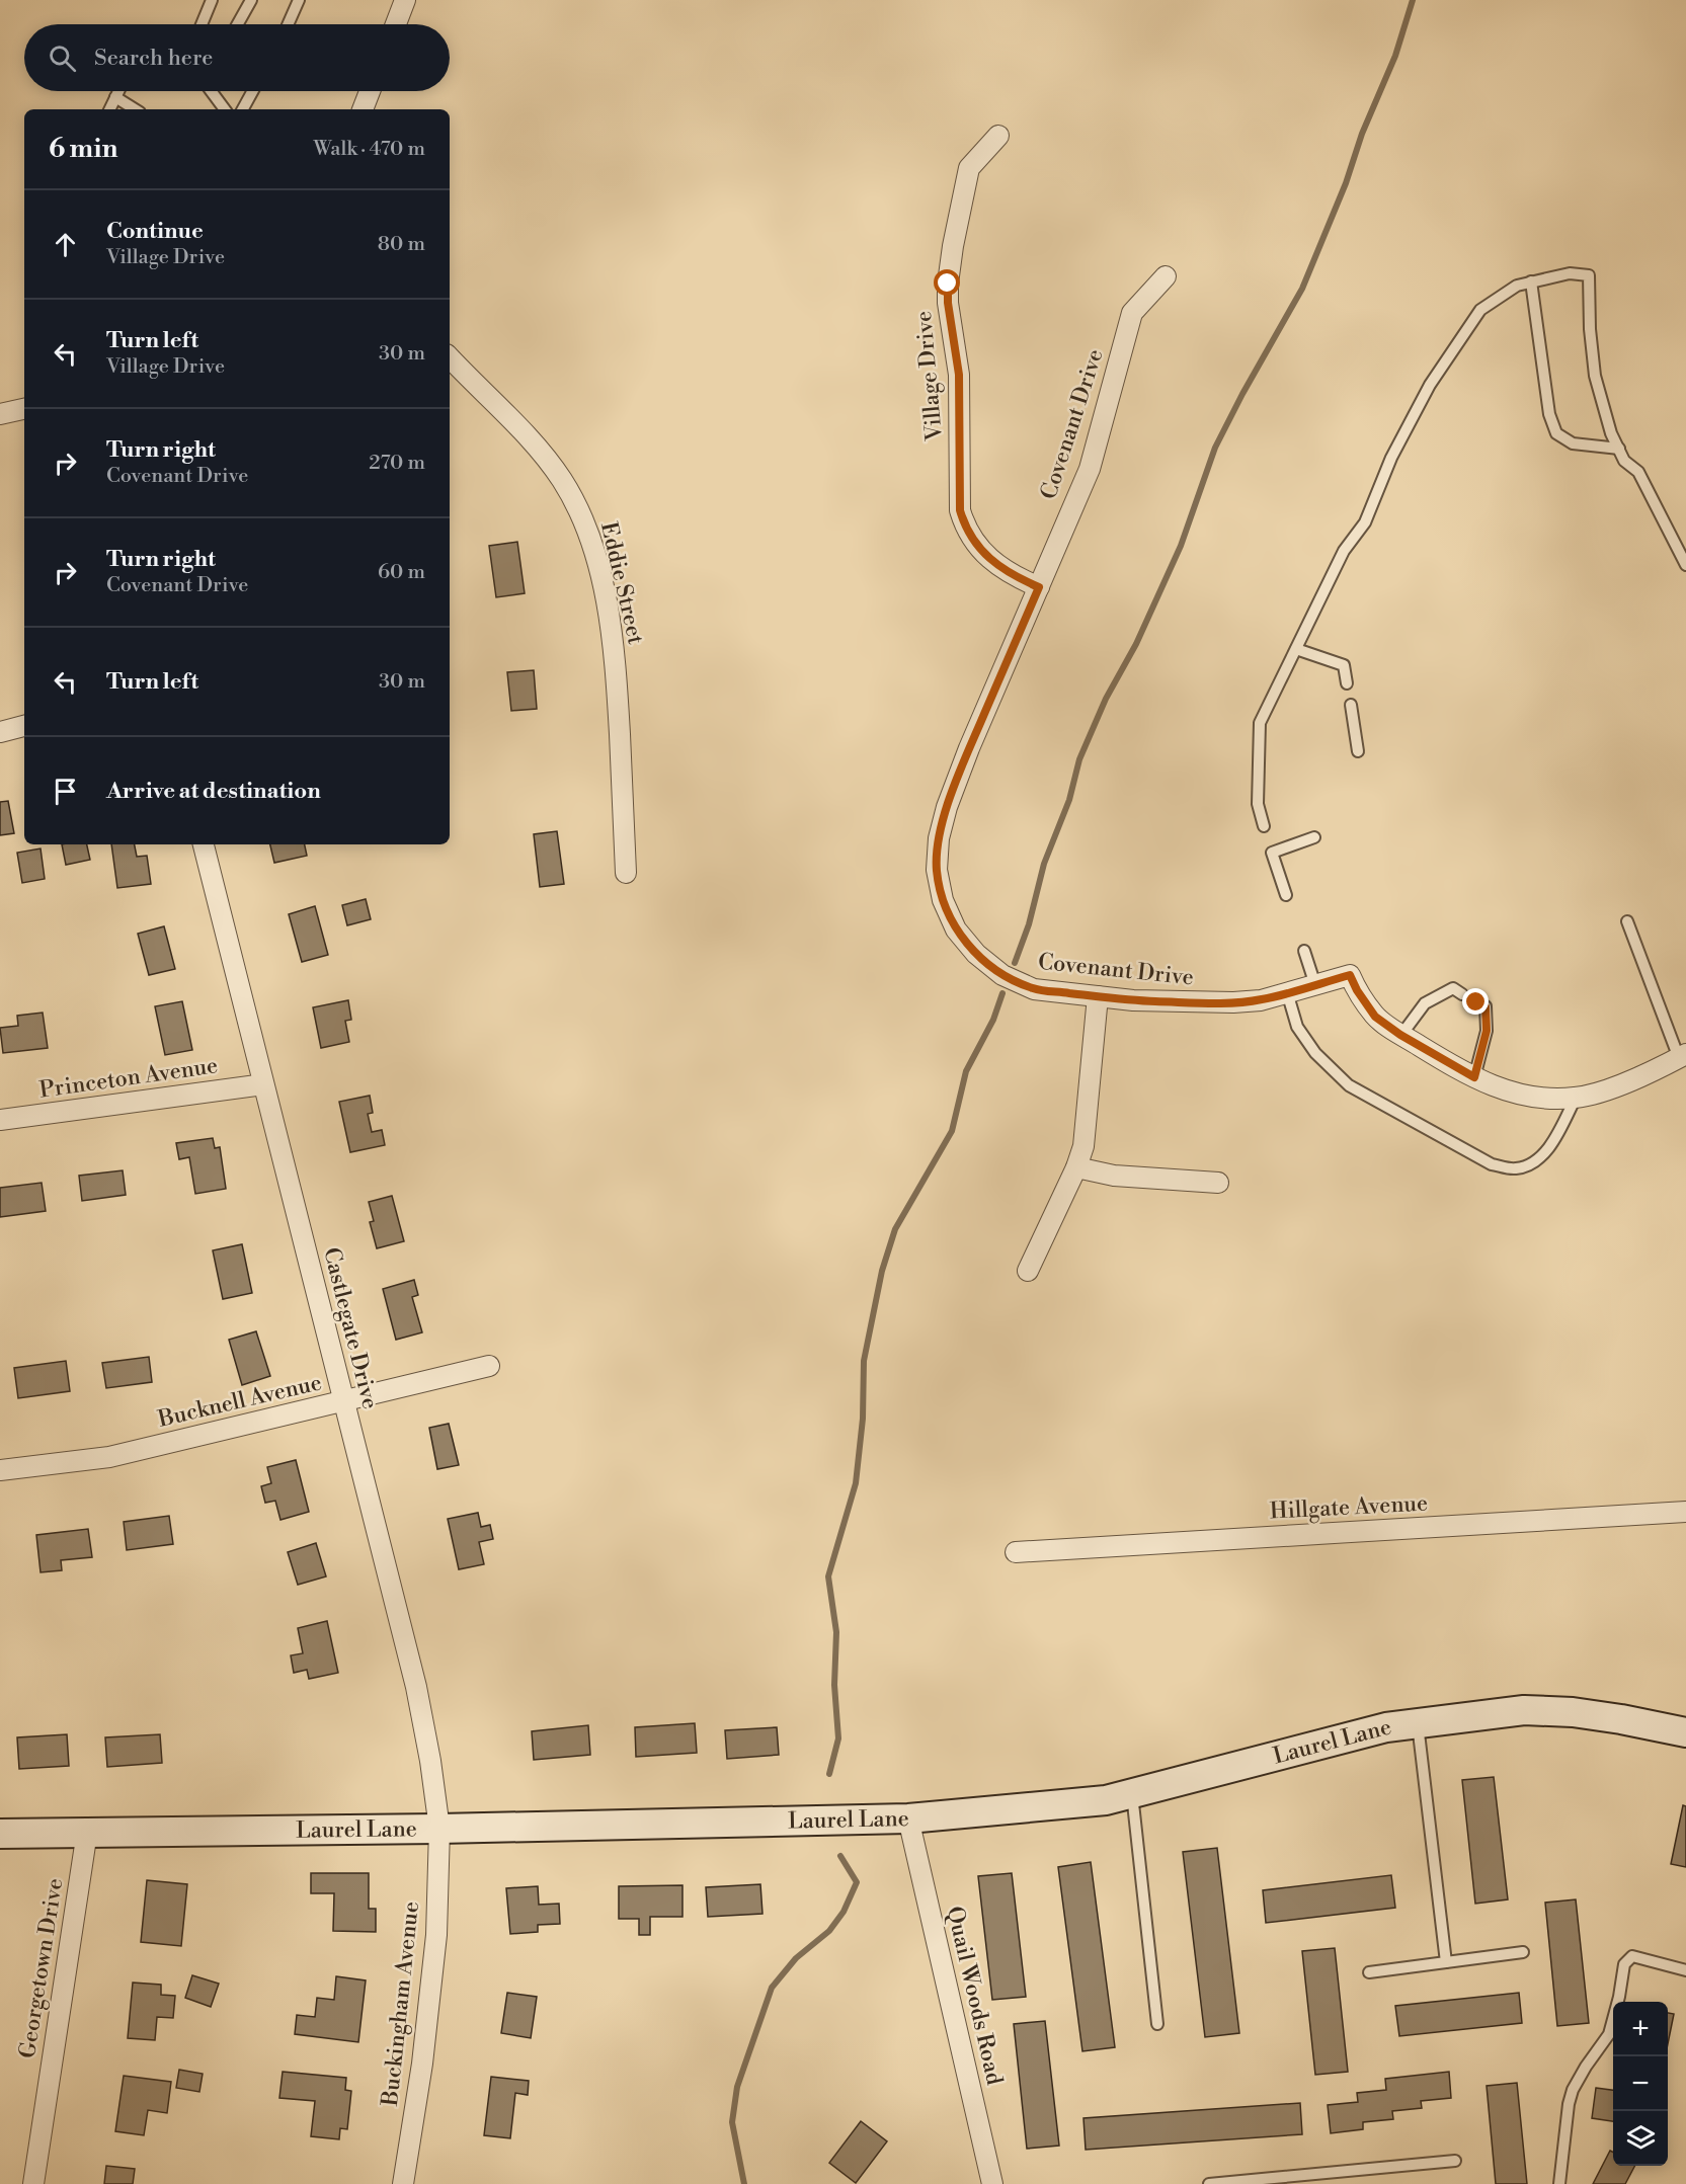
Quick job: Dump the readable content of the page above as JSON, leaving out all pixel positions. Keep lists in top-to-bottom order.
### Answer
{
  "streets": {
    "street": [
      "Village Drive",
      "Covenant Drive",
      "Eddie Street",
      "Princeton Avenue",
      "Castlegate Drive",
      "Bucknell Avenue",
      "Hillgate Avenue",
      "Laurel Lane",
      "Georgetown Drive",
      "Quail Woods Road",
      "Buckingham Avenue"
    ]
  },
  "crossings": [
    ["Village Drive", "Covenant Drive"],
    ["Princeton Avenue", "Castlegate Drive"],
    ["Castlegate Drive", "Bucknell Avenue"],
    ["Castlegate Drive", "Laurel Lane"],
    ["Castlegate Drive", "Buckingham Avenue"],
    ["Laurel Lane", "Georgetown Drive"],
    ["Laurel Lane", "Quail Woods Road"],
    ["Laurel Lane", "Buckingham Avenue"]
  ],
  "page": {
    "search": "Search here",
    "heading": ["6 min", "Walk · 470 m"],
    "list": [
      ["Continue", "Village Drive", "80 m"],
      ["Turn left", "Village Drive", "30 m"],
      ["Turn right", "Covenant Drive", "270 m"],
      ["Turn right", "Covenant Drive", "60 m"],
      ["Turn left", "30 m"],
      "Arrive at destination"
    ],
    "map_buttons": ["+", "−"]
  }
}
